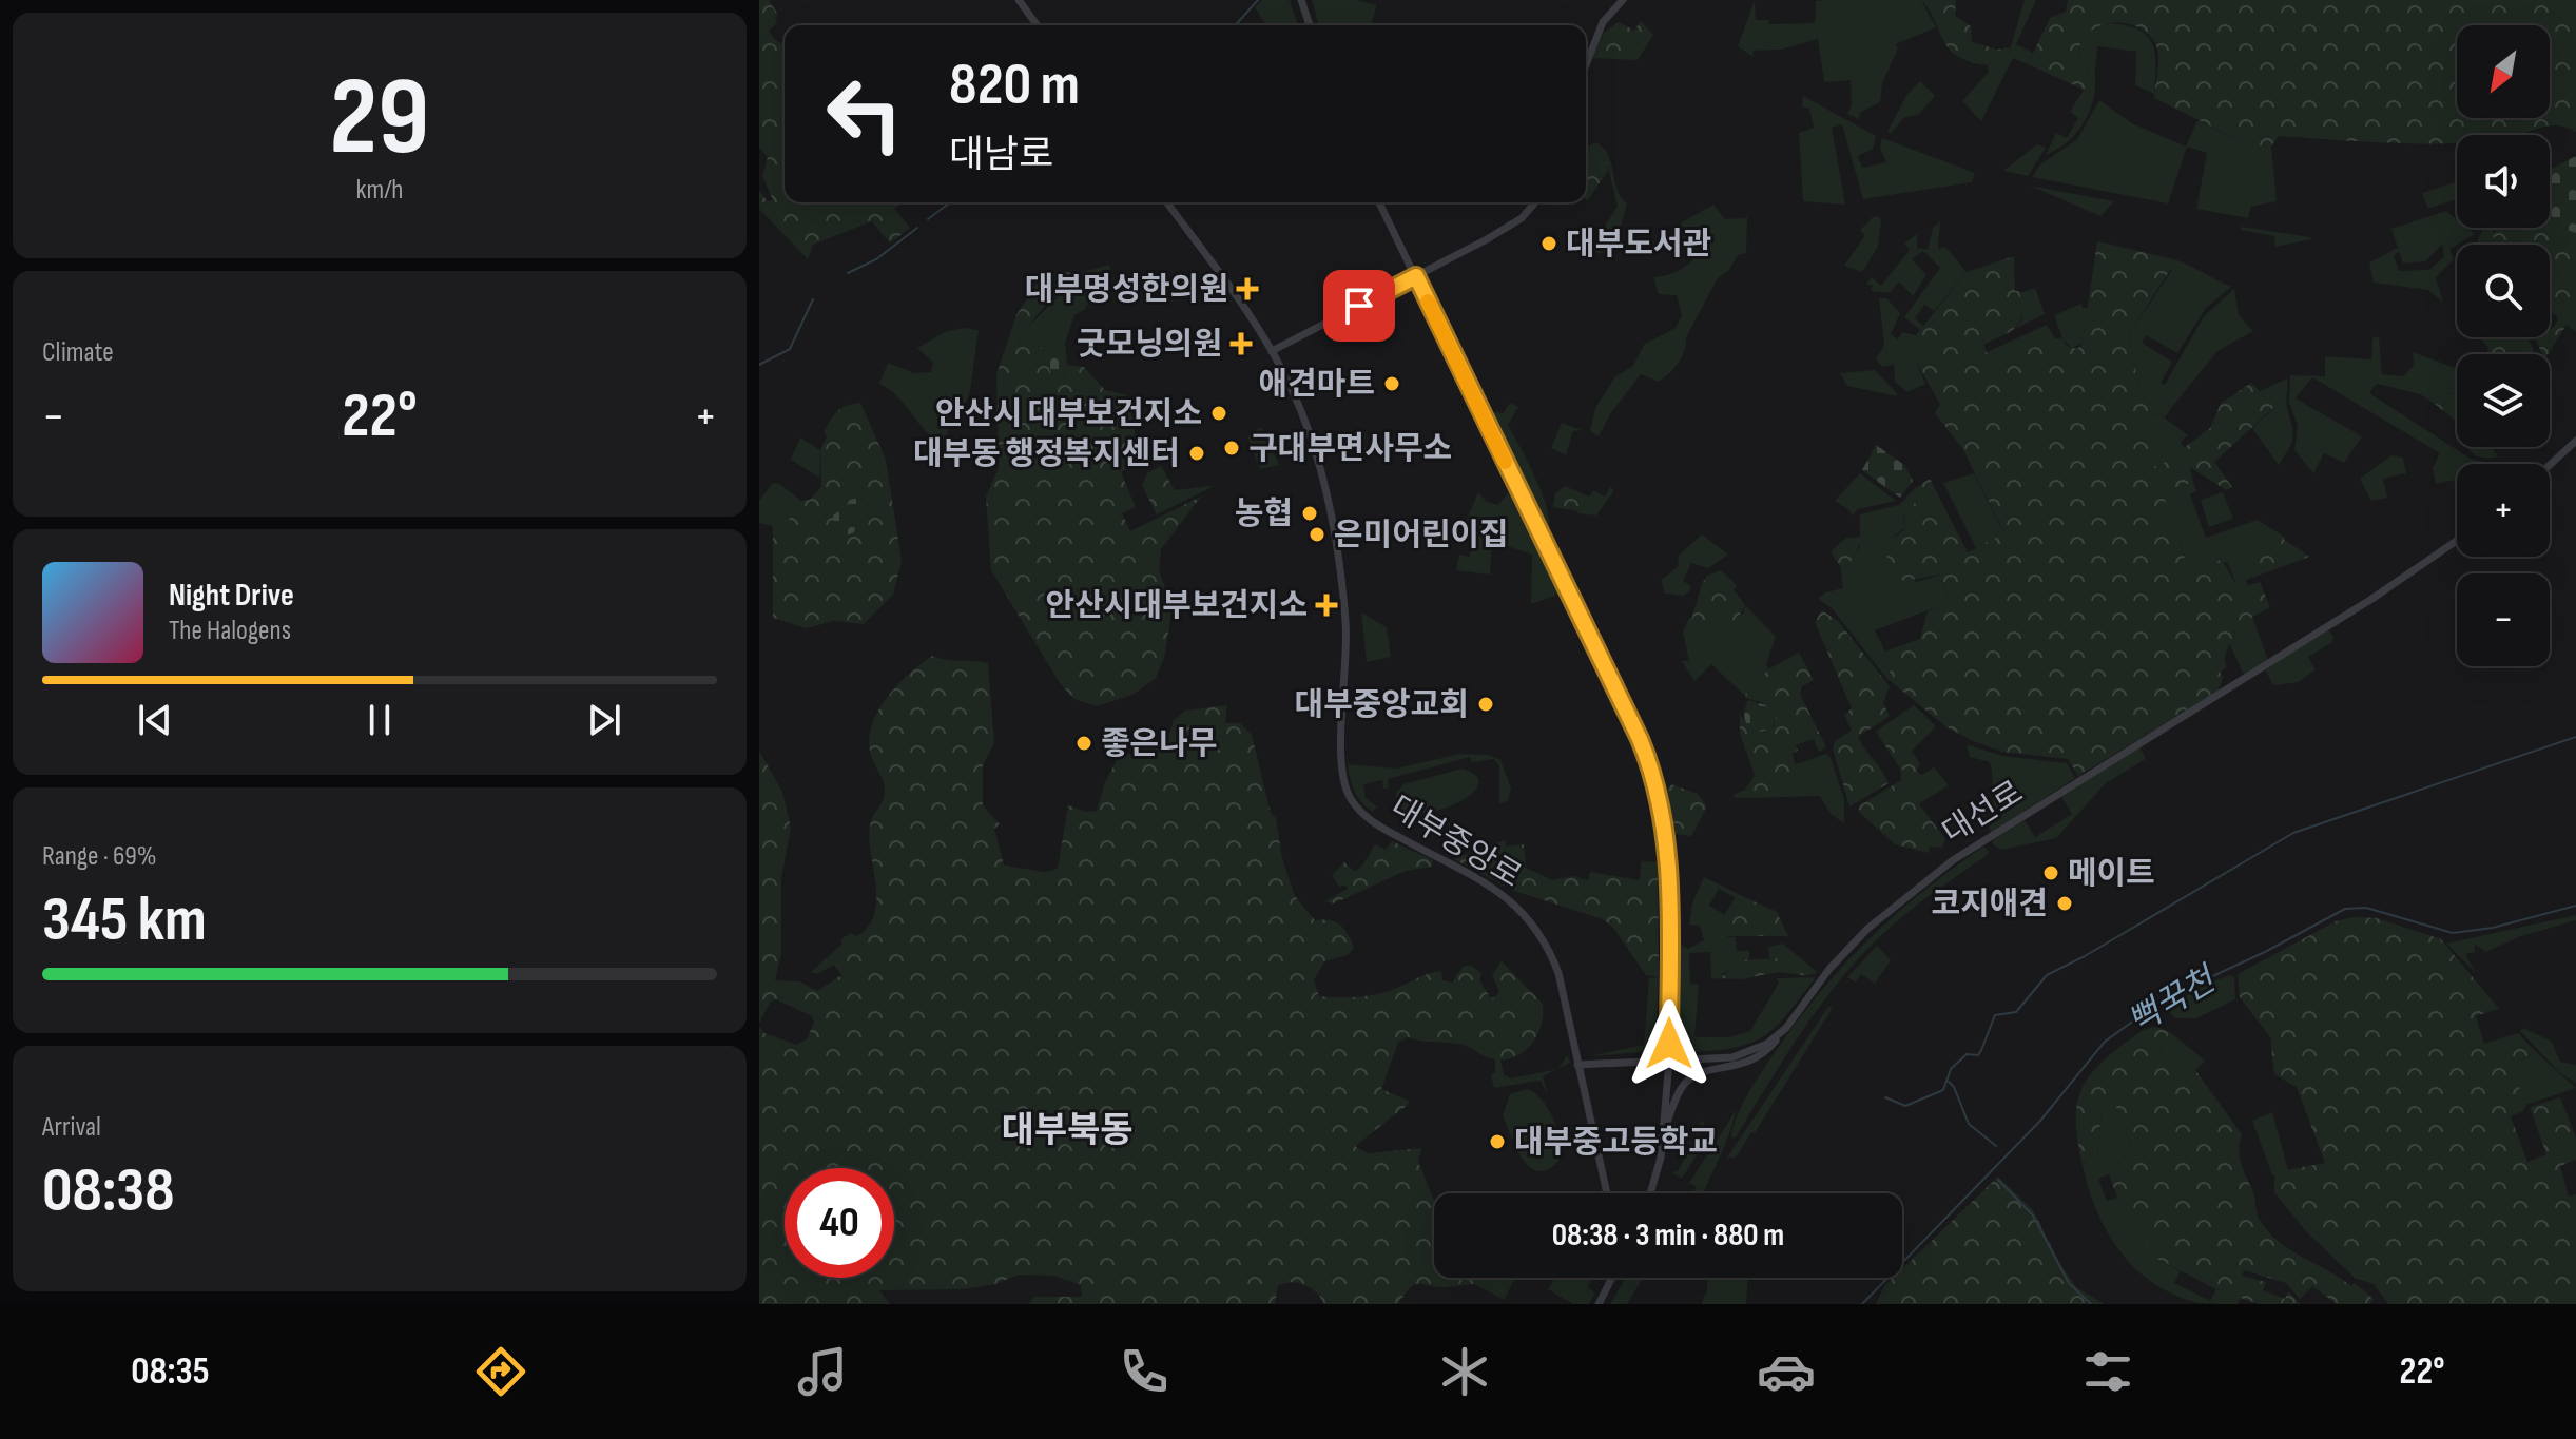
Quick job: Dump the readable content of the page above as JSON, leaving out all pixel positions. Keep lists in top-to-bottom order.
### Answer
{
  "streets": {
    "street": ["대선로", "대부중앙로"]
  },
  "districts": ["대부북동"],
  "water": ["뻑꾹천"],
  "places": {
    "other": [
      "대부도서관",
      "애견마트",
      "안산시 대부보건지소",
      "구대부면사무소",
      "대부동 행정복지센터",
      "농협",
      "은미어린이집",
      "대부중앙교회",
      "좋은나무",
      "메이트",
      "코지애견",
      "대부중고등학교"
    ],
    "health": ["대부명성한의원", "굿모닝의원", "안산시대부보건지소"]
  },
  "north": "bottom left",
  "page": {
    "tile": [
      ["29", "km/h"],
      "Climate",
      ["Range · 69%", "345 km"],
      ["Arrival", "08:38"]
    ],
    "map_buttons": ["+", "−"],
    "turn": ["820 m", "대남로"],
    "heat": ["−", "22°", "+"],
    "song": ["Night Drive", "The Halogens"],
    "limit": "40",
    "trip": "08:38 · 3 min · 880 m",
    "tabs": ["08:35", "22°"]
  }
}
